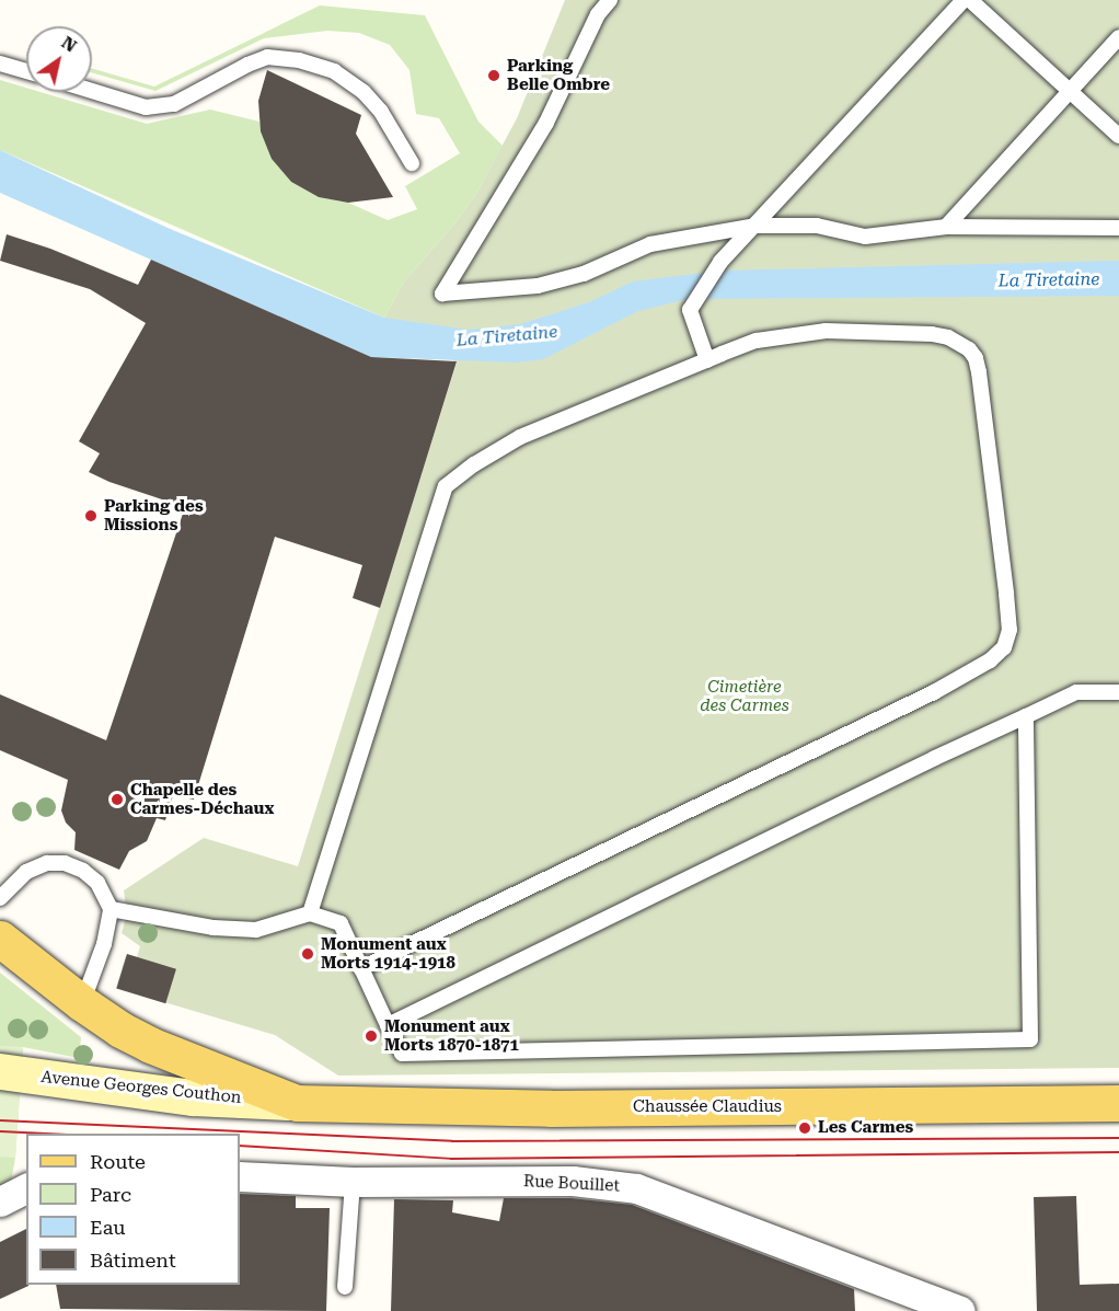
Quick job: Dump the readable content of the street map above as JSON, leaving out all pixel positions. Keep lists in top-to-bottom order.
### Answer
{
  "streets": {
    "main road": ["Avenue Georges Couthon", "Chaussée Claudius"],
    "street": ["Rue Bouillet"]
  },
  "crossings": [
    ["Avenue Georges Couthon", "Chaussée Claudius"]
  ],
  "water": ["La Tiretaine"],
  "parks": ["Cimetière des Carmes"],
  "places": [
    "Parking Belle Ombre",
    "Parking des Missions",
    "Chapelle des Carmes-Déchaux",
    "Monument aux Morts 1914-1918",
    "Monument aux Morts 1870-1871",
    "Les Carmes"
  ],
  "legend": [
    "Route",
    "Parc",
    "Eau",
    "Bâtiment"
  ],
  "north": "top right"
}
